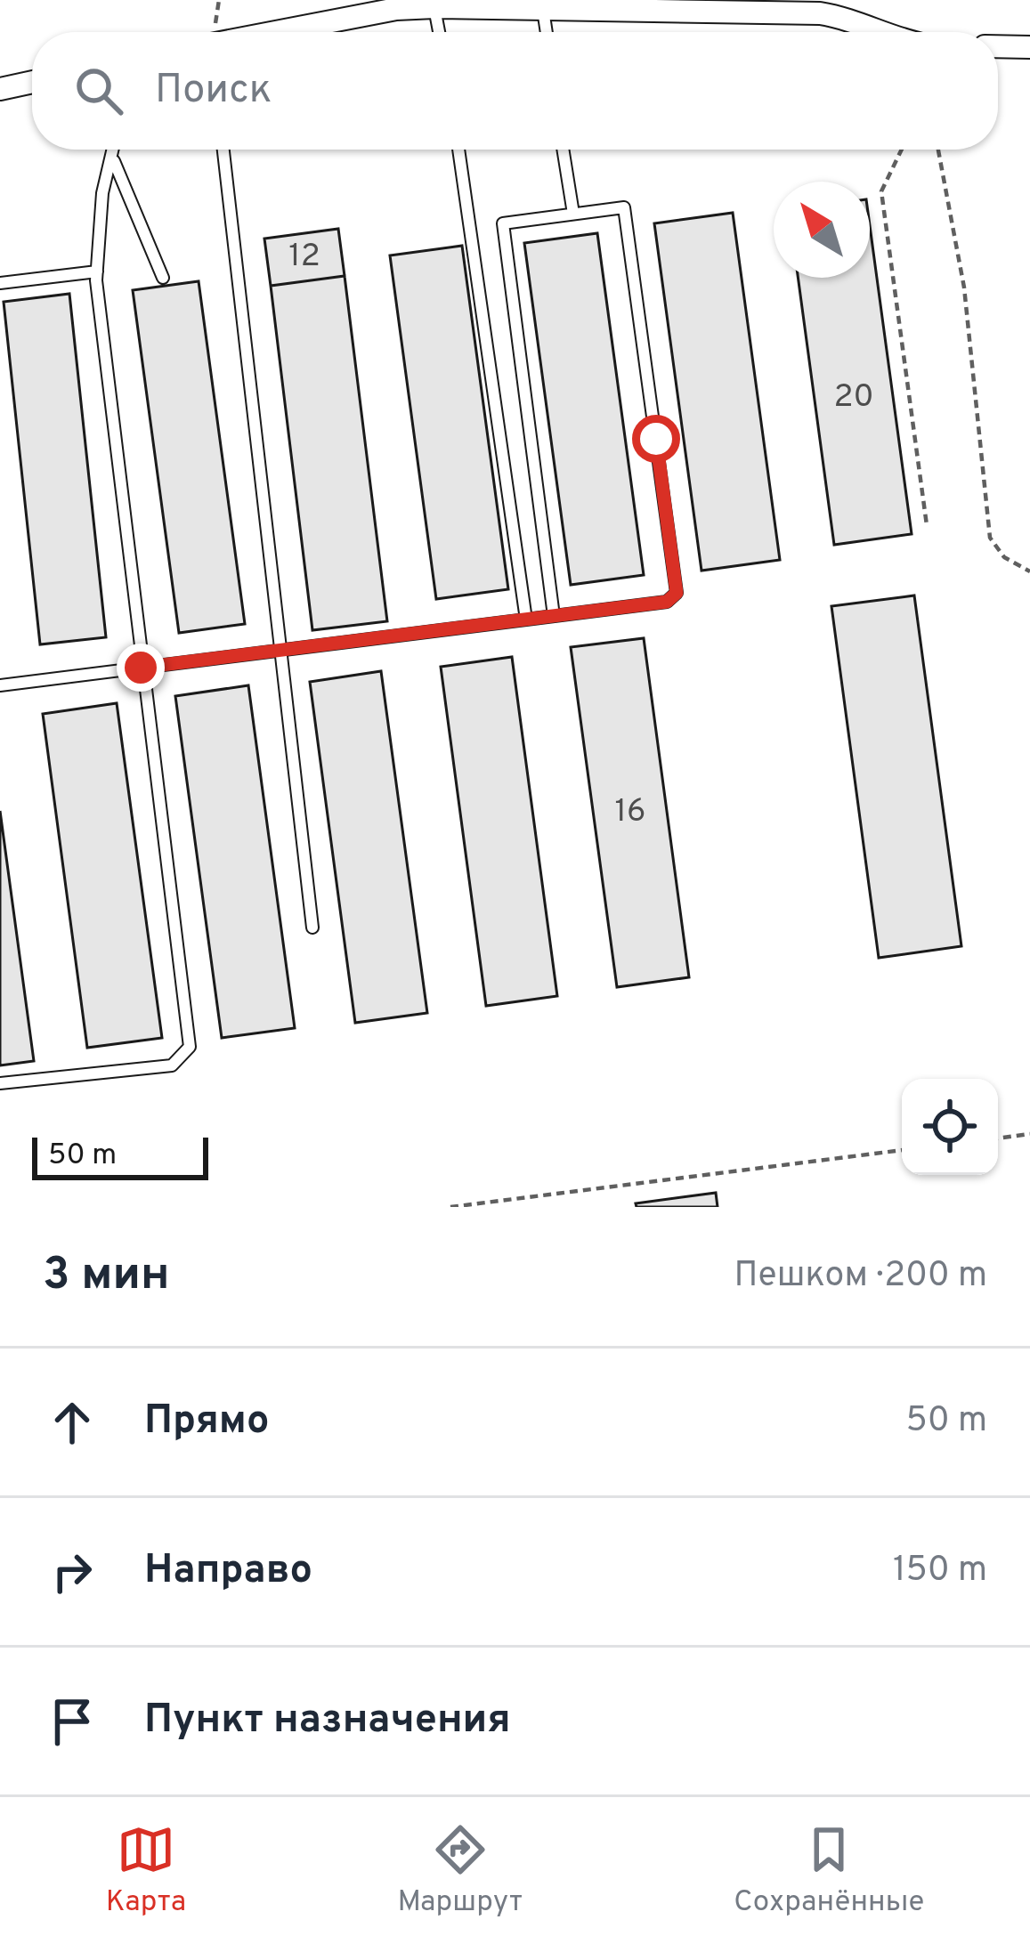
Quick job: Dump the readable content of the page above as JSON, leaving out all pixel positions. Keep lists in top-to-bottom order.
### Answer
{
  "house_numbers": ["12", "20", "16"],
  "scale_bar": "50 m",
  "north": "top left",
  "page": {
    "search": "Поиск",
    "scale": "50 m",
    "heading": ["3 мин", "Пешком · 200 m"],
    "list": [
      ["Прямо", "50 m"],
      ["Направо", "150 m"],
      "Пункт назначения"
    ],
    "nav": ["Карта", "Маршрут", "Сохранённые"]
  }
}
